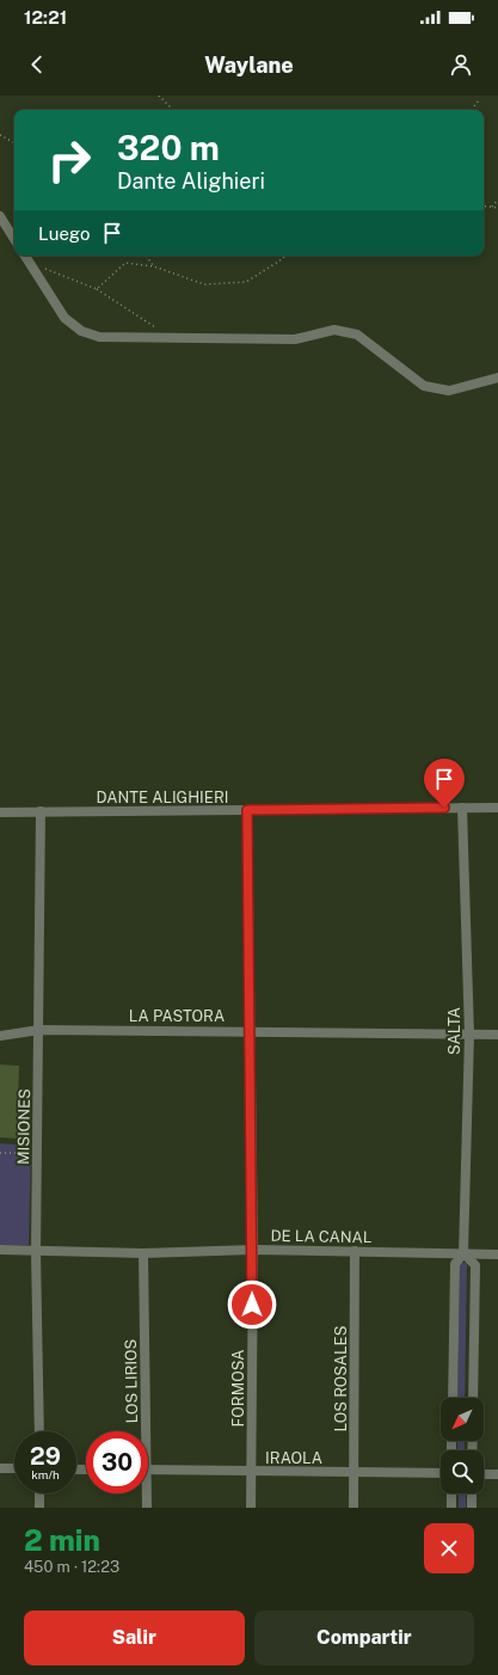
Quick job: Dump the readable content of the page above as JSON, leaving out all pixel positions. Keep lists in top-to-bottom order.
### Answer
{
  "streets": {
    "street": [
      "DANTE ALIGHIERI",
      "LA PASTORA",
      "SALTA",
      "MISIONES",
      "DE LA CANAL",
      "LOS ROSALES",
      "LOS LIRIOS",
      "FORMOSA",
      "IRAOLA"
    ]
  },
  "crossings": [
    ["DANTE ALIGHIERI", "SALTA"],
    ["DANTE ALIGHIERI", "MISIONES"],
    ["DANTE ALIGHIERI", "FORMOSA"],
    ["LA PASTORA", "SALTA"],
    ["LA PASTORA", "MISIONES"],
    ["LA PASTORA", "FORMOSA"],
    ["SALTA", "DE LA CANAL"],
    ["MISIONES", "DE LA CANAL"],
    ["DE LA CANAL", "LOS ROSALES"],
    ["DE LA CANAL", "LOS LIRIOS"],
    ["DE LA CANAL", "FORMOSA"],
    ["LOS ROSALES", "IRAOLA"],
    ["FORMOSA", "IRAOLA"]
  ],
  "north": "bottom left",
  "page": {
    "status": "12:21",
    "header": "Waylane",
    "turn": ["320 m", "Dante Alighieri"],
    "then": "Luego",
    "speed": "29 km/h",
    "limit": "30",
    "heading": ["2 min", "450 m · 12:23"],
    "buttons": ["Salir", "Compartir"]
  }
}
